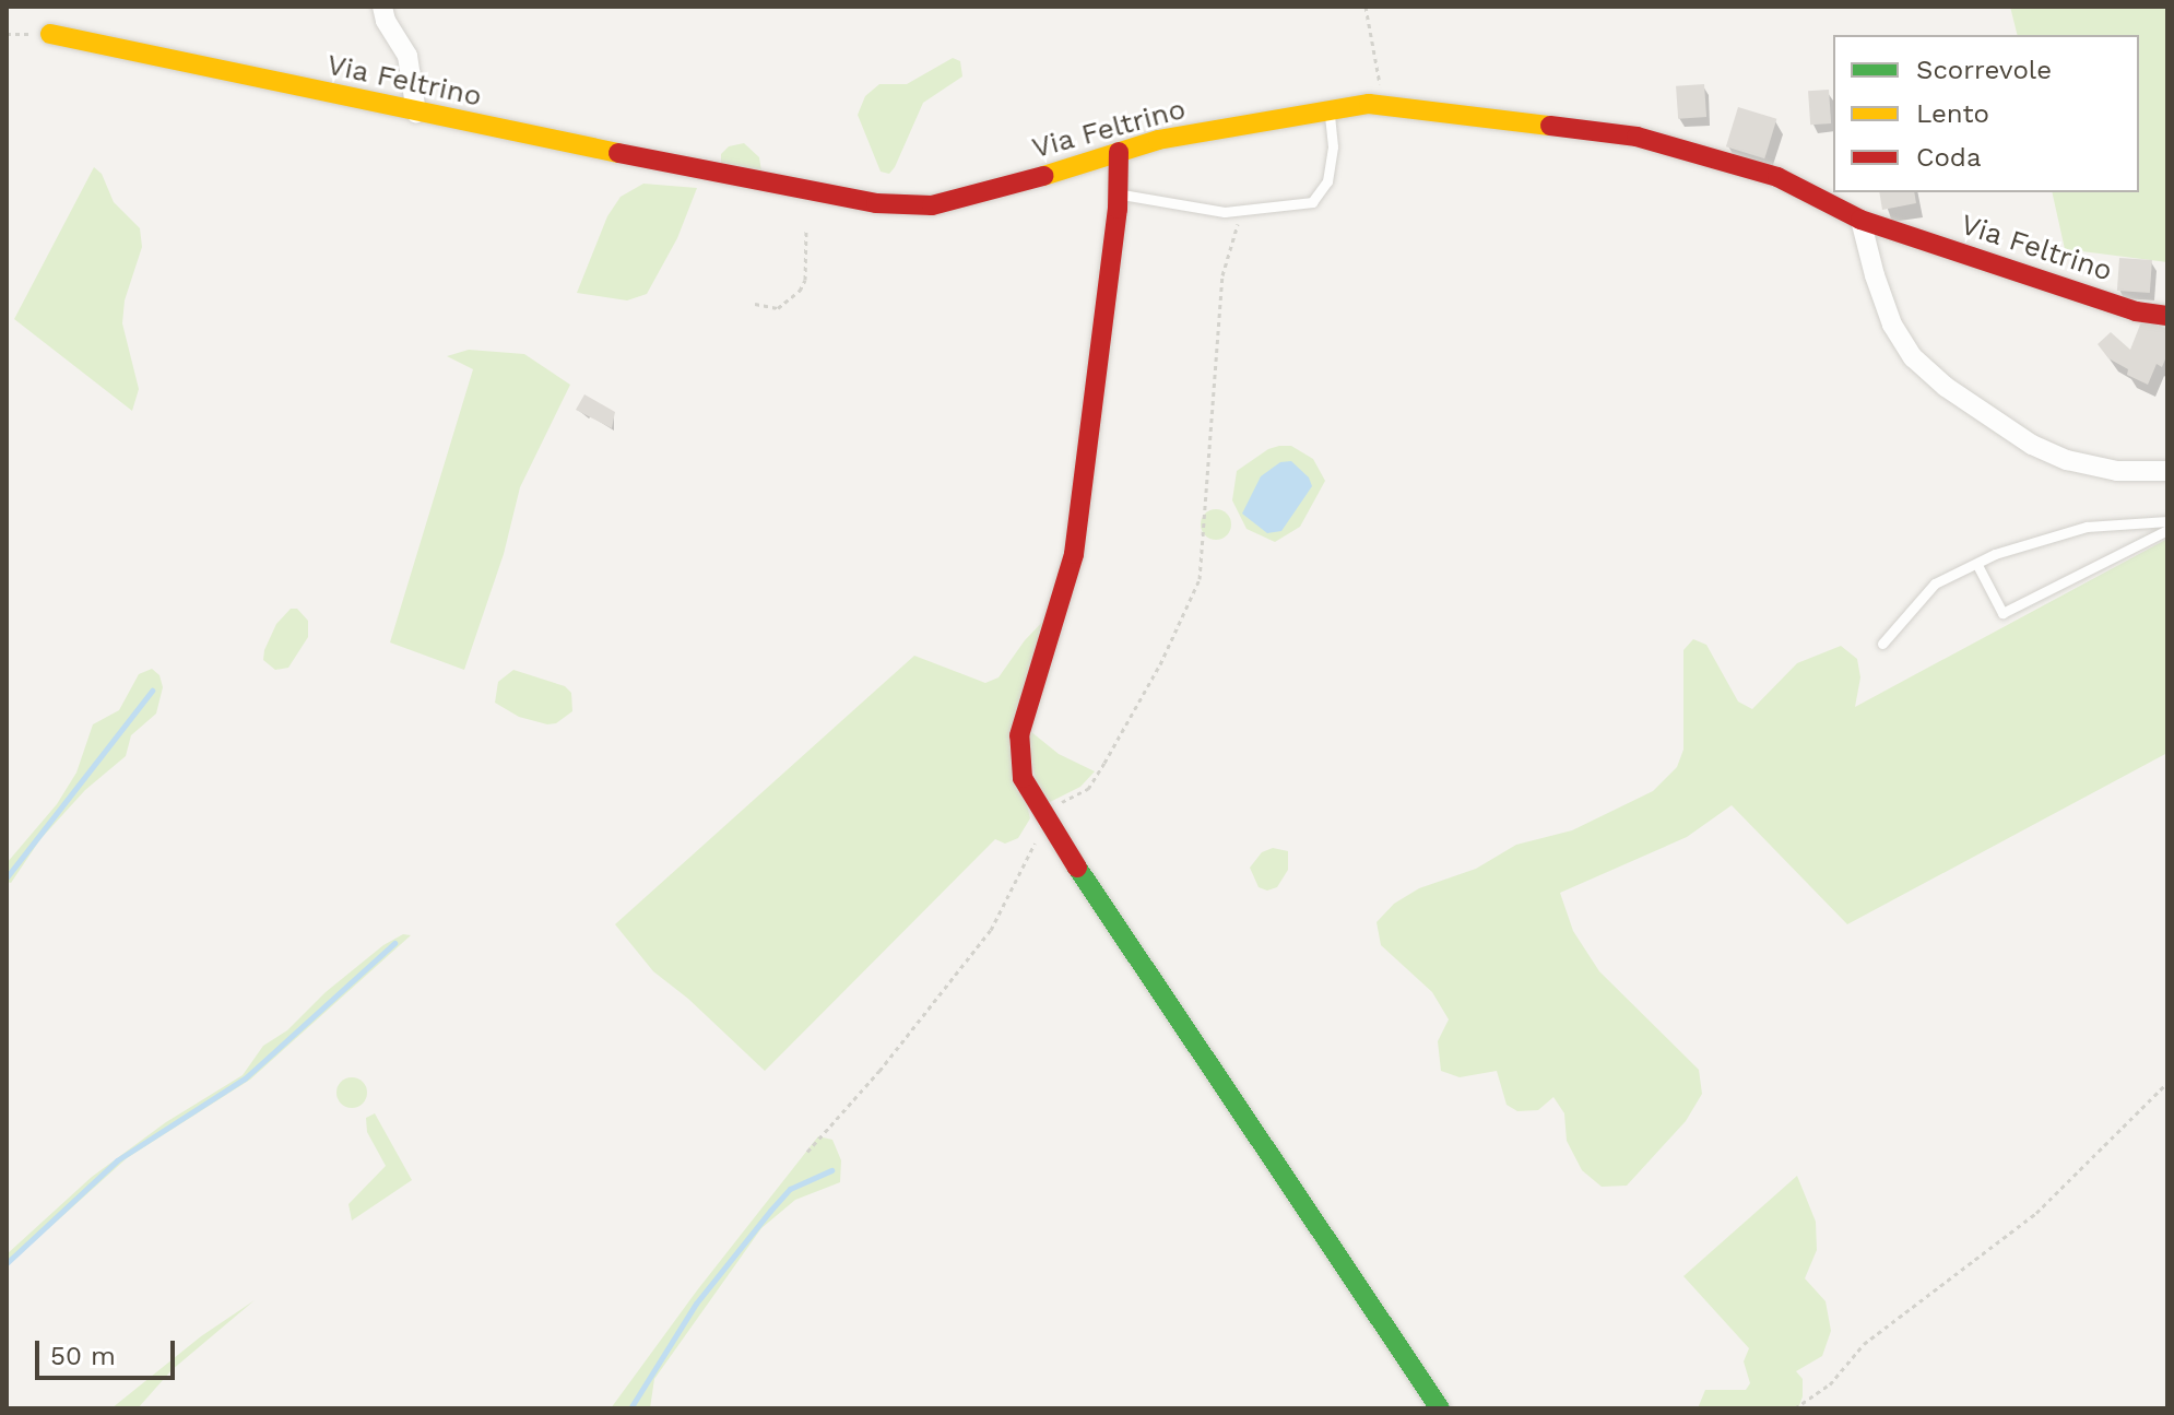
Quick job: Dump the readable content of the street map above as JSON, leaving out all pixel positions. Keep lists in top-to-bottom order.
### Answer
{
  "streets": {
    "street": ["Via Feltrino"]
  },
  "legend": ["Scorrevole", "Lento", "Coda"],
  "scale_bar": "50 m"
}
